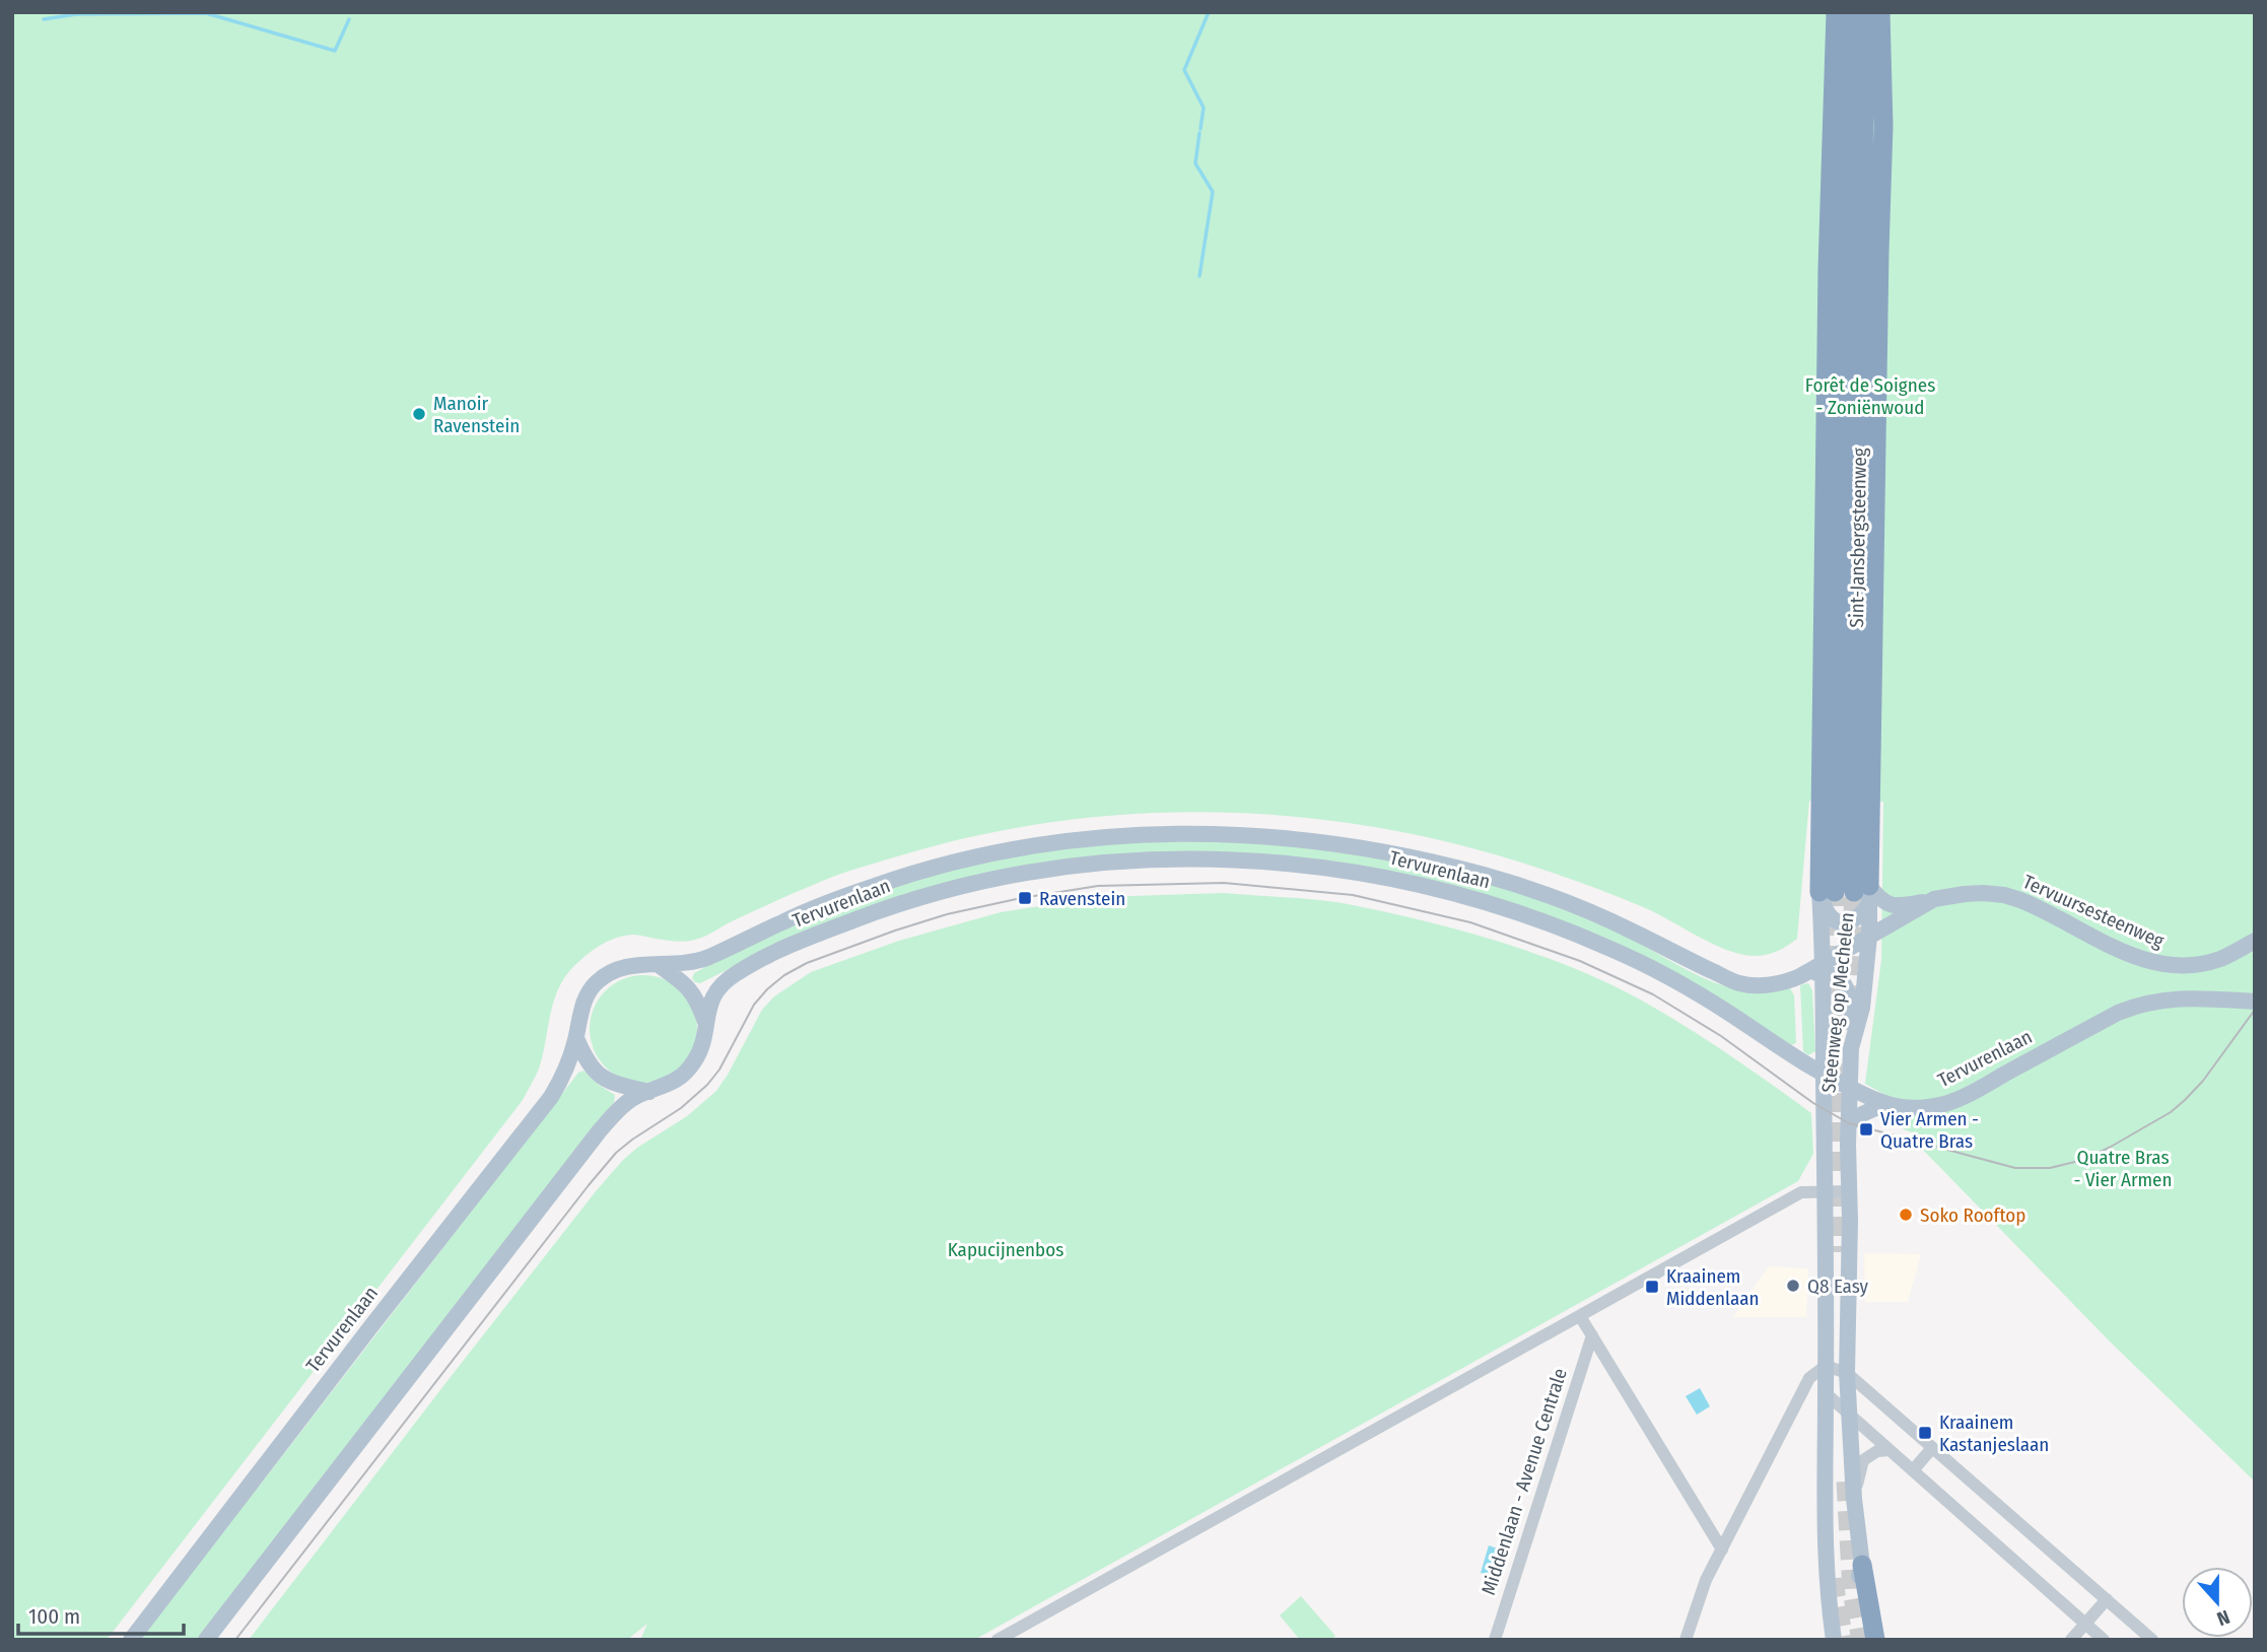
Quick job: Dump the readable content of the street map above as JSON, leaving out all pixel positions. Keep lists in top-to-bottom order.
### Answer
{
  "streets": {
    "highway": ["Sint-Jansbergsteenweg"],
    "main road": ["Tervurenlaan", "Tervuursesteenweg", "Steenweg op Mechelen"],
    "street": ["Middenlaan - Avenue Centrale"]
  },
  "crossings": [
    ["Sint-Jansbergsteenweg", "Steenweg op Mechelen"],
    ["Tervurenlaan", "Tervuursesteenweg"],
    ["Tervurenlaan", "Steenweg op Mechelen"],
    ["Tervuursesteenweg", "Steenweg op Mechelen"]
  ],
  "parks": ["Forêt de Soignes - Zoniënwoud", "Quatre Bras - Vier Armen", "Kapucijnenbos"],
  "places": {
    "other": ["Manoir Ravenstein", "Soko Rooftop", "Q8 Easy"],
    "transit": [
      "Ravenstein",
      "Vier Armen - Quatre Bras",
      "Kraainem Middenlaan",
      "Kraainem Kastanjeslaan"
    ]
  },
  "scale_bar": "100 m",
  "north": "bottom"
}
